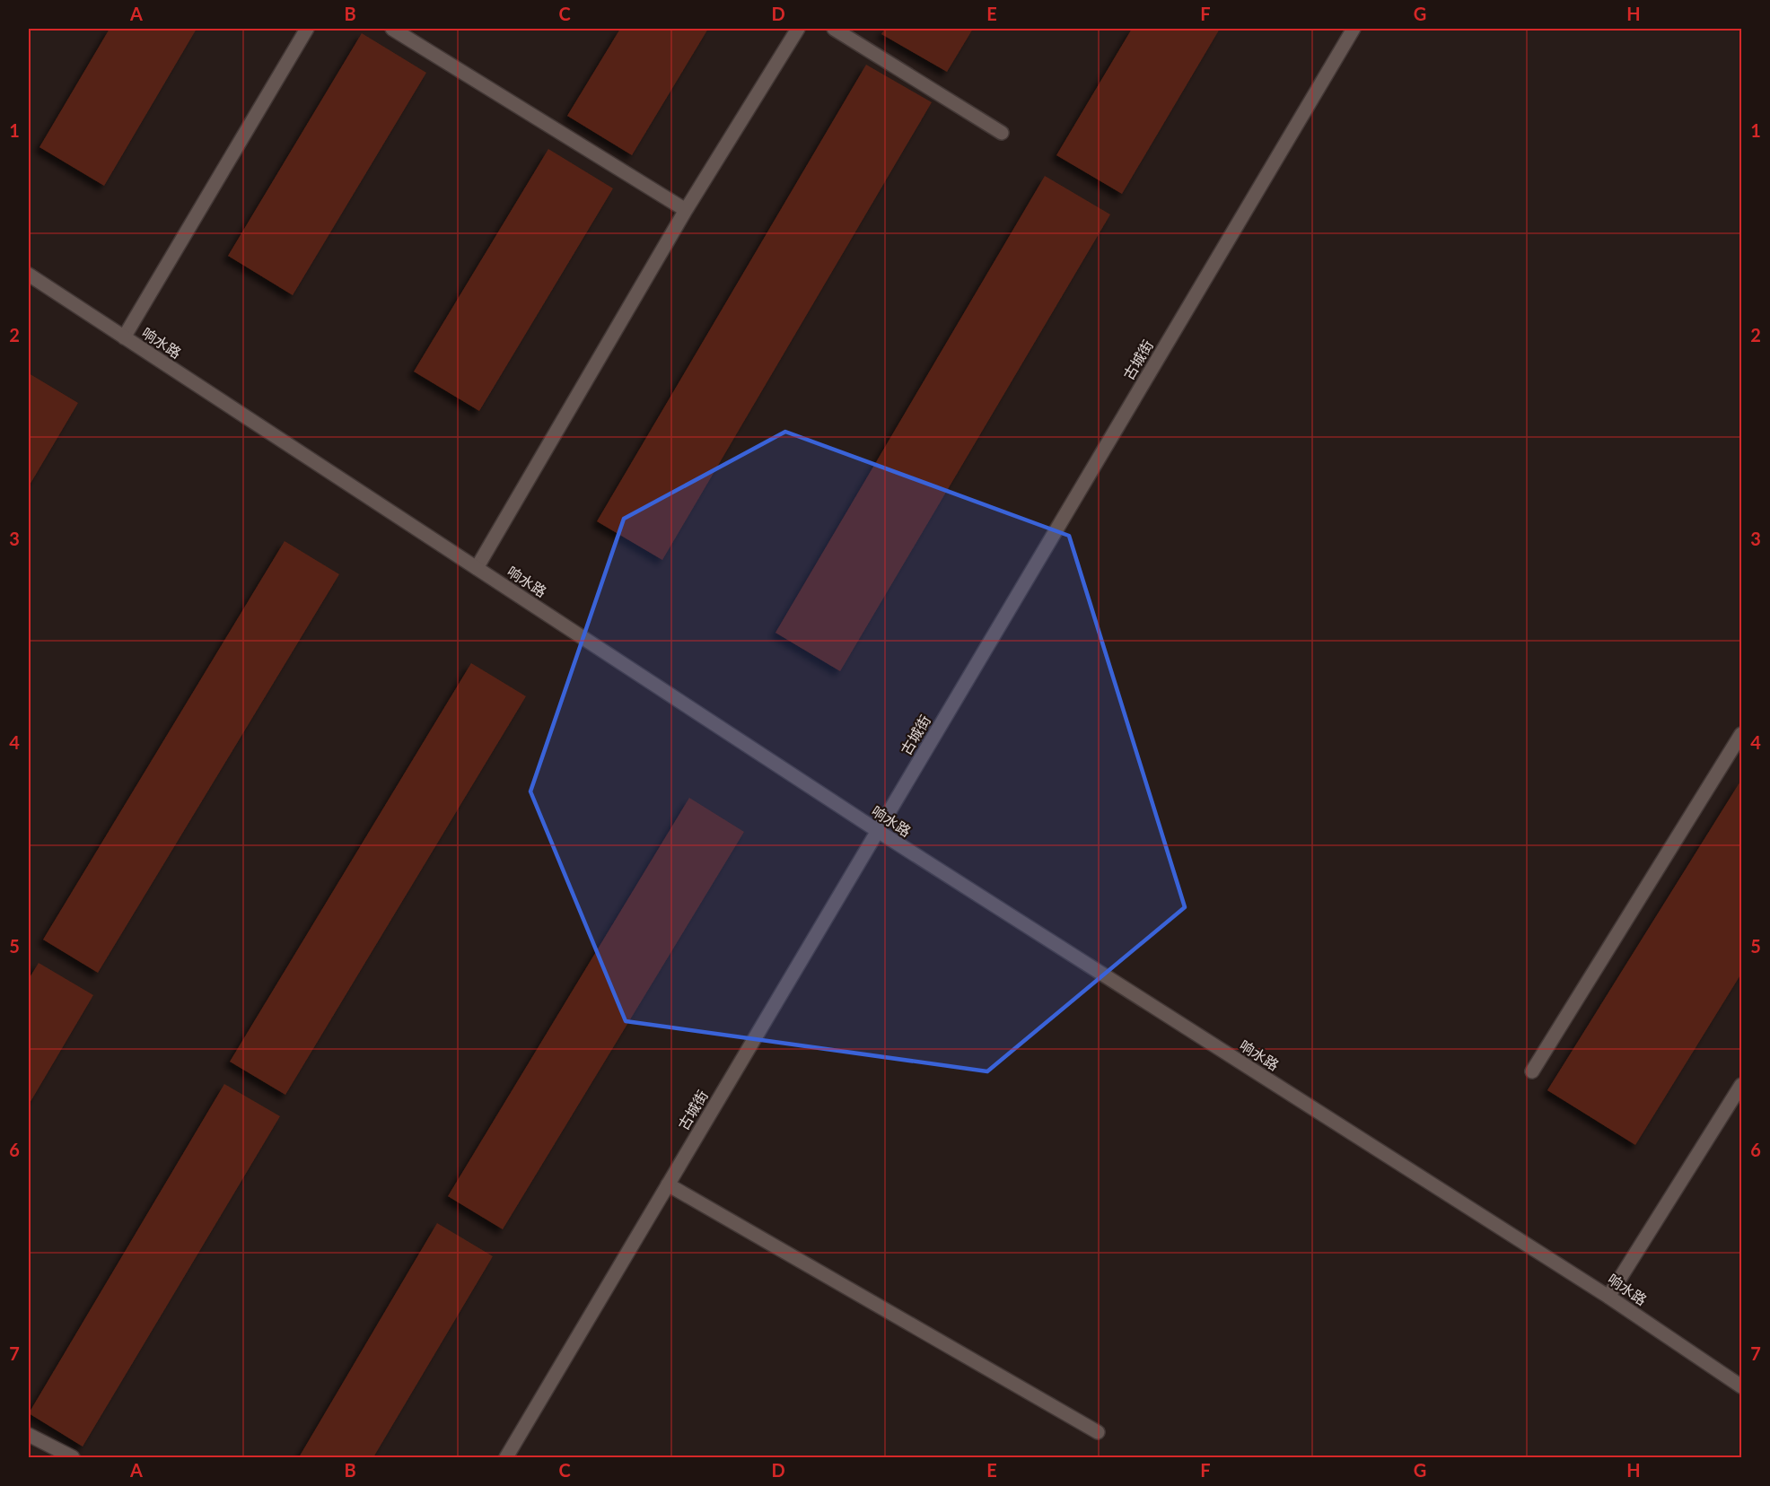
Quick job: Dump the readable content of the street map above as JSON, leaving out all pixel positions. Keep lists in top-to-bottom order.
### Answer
{
  "streets": {
    "street": ["响水路", "古城街"]
  },
  "crossings": [
    ["响水路", "古城街"]
  ],
  "grid": {
    "columns": [
      "A",
      "B",
      "C",
      "D",
      "E",
      "F",
      "G",
      "H"
    ],
    "rows": [
      "1",
      "2",
      "3",
      "4",
      "5",
      "6",
      "7"
    ]
  }
}
